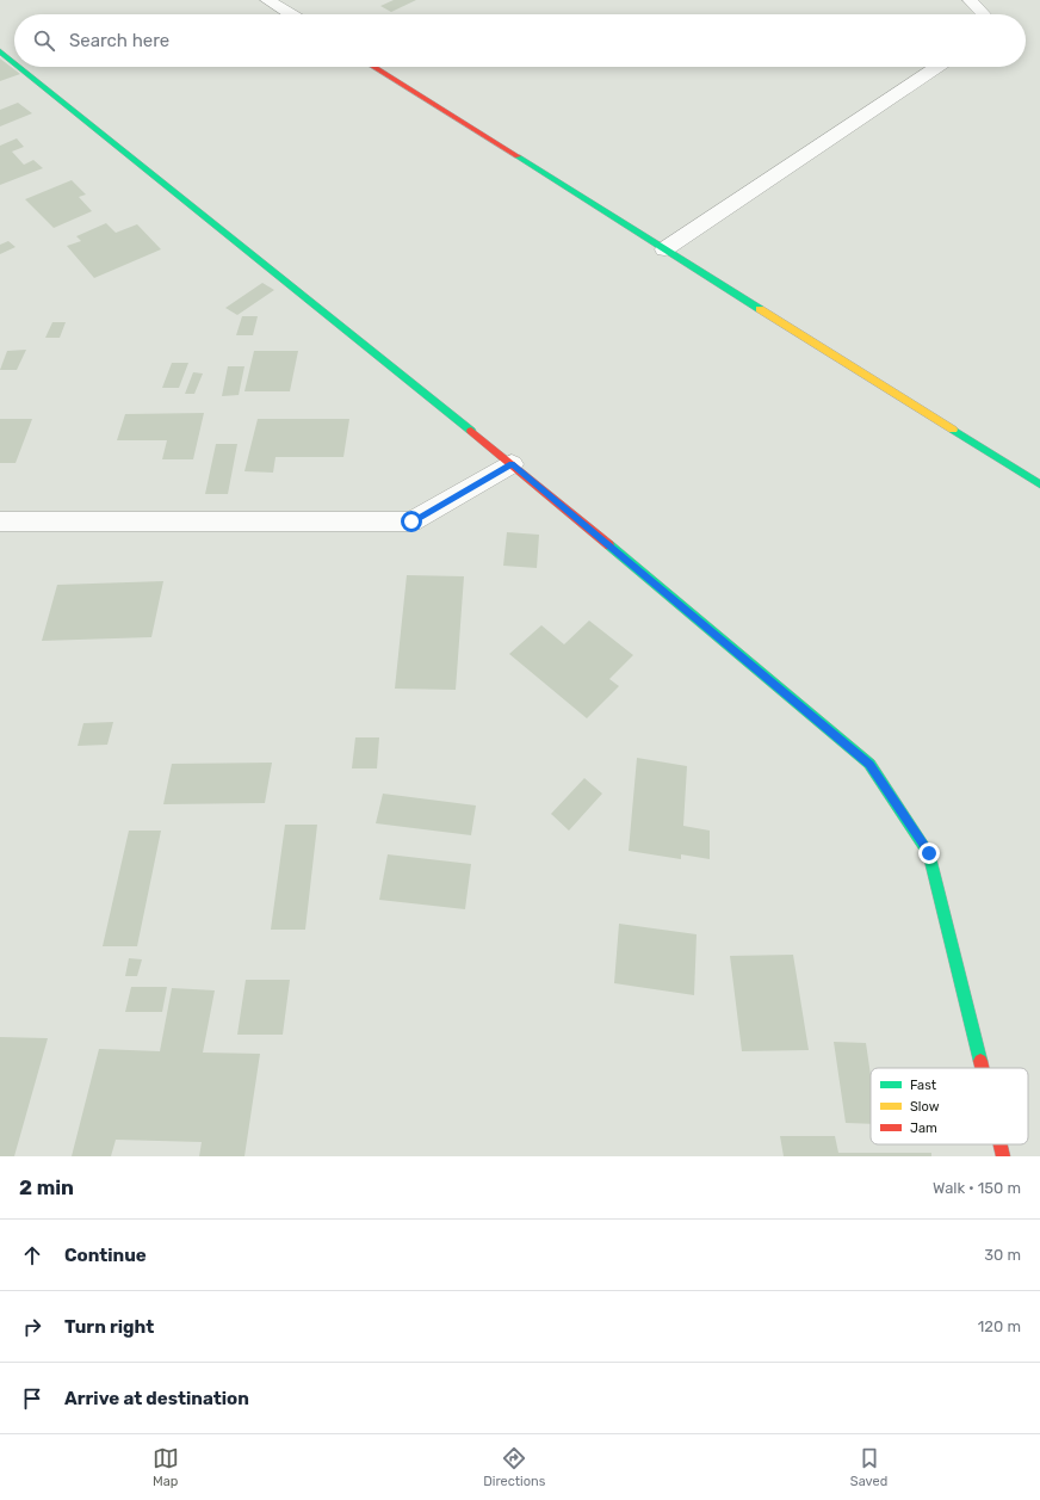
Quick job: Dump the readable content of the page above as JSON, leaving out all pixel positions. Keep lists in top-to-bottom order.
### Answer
{
  "legend": ["Fast", "Slow", "Jam"],
  "page": {
    "search": "Search here",
    "heading": ["2 min", "Walk · 150 m"],
    "list": [
      ["Continue", "30 m"],
      ["Turn right", "120 m"],
      "Arrive at destination"
    ],
    "nav": ["Map", "Directions", "Saved"]
  }
}
